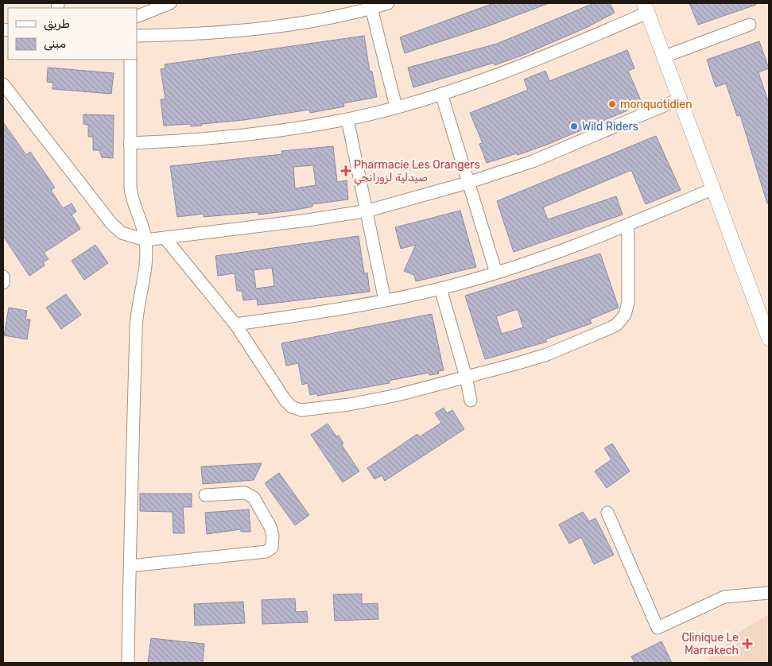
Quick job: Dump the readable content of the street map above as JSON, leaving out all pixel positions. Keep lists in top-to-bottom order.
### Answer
{
  "places": {
    "other": ["monquotidien", "Wild Riders"],
    "health": ["Pharmacie Les Orangers صيدلية لزورانجي", "Clinique Le Marrakech"]
  },
  "legend": ["طريق", "مبنى"]
}
